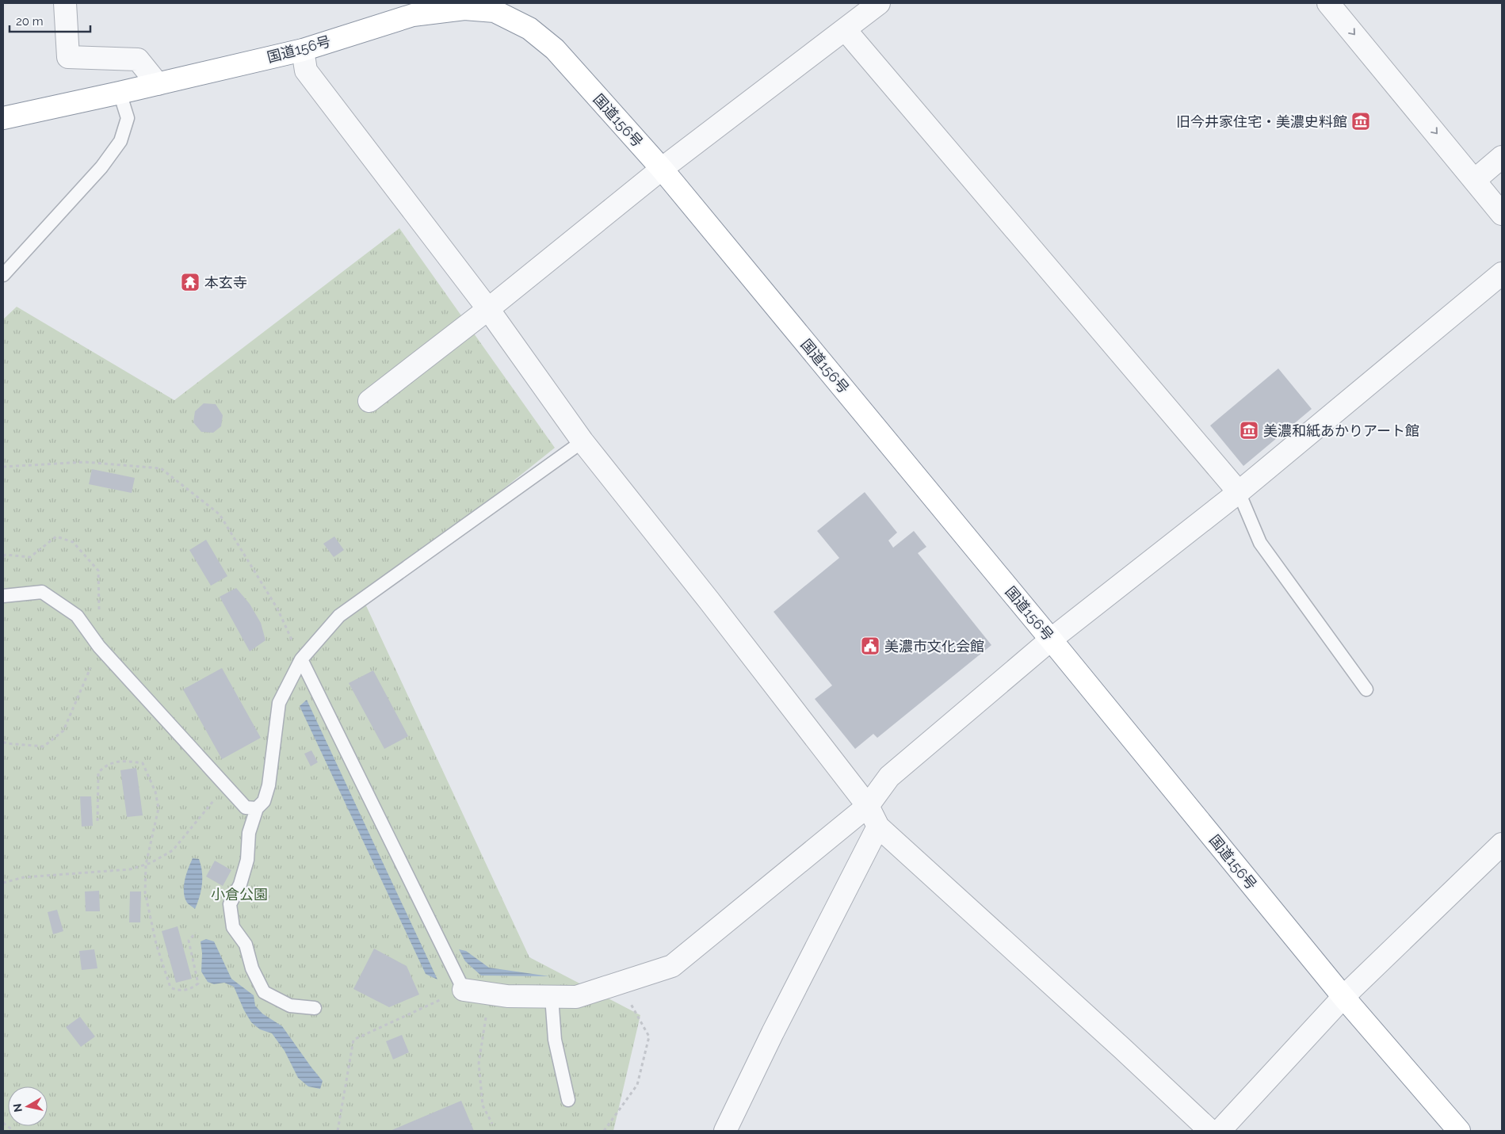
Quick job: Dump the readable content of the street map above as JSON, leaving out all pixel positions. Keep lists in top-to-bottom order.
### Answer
{
  "streets": {
    "highway": ["国道156号"]
  },
  "parks": ["小倉公園"],
  "places": {
    "museum": ["旧今井家住宅・美濃史料館", "美濃和紙あかりアート館"],
    "temple": ["本玄寺"],
    "public building": ["美濃市文化会館"]
  },
  "scale_bar": "20 m",
  "north": "left"
}
